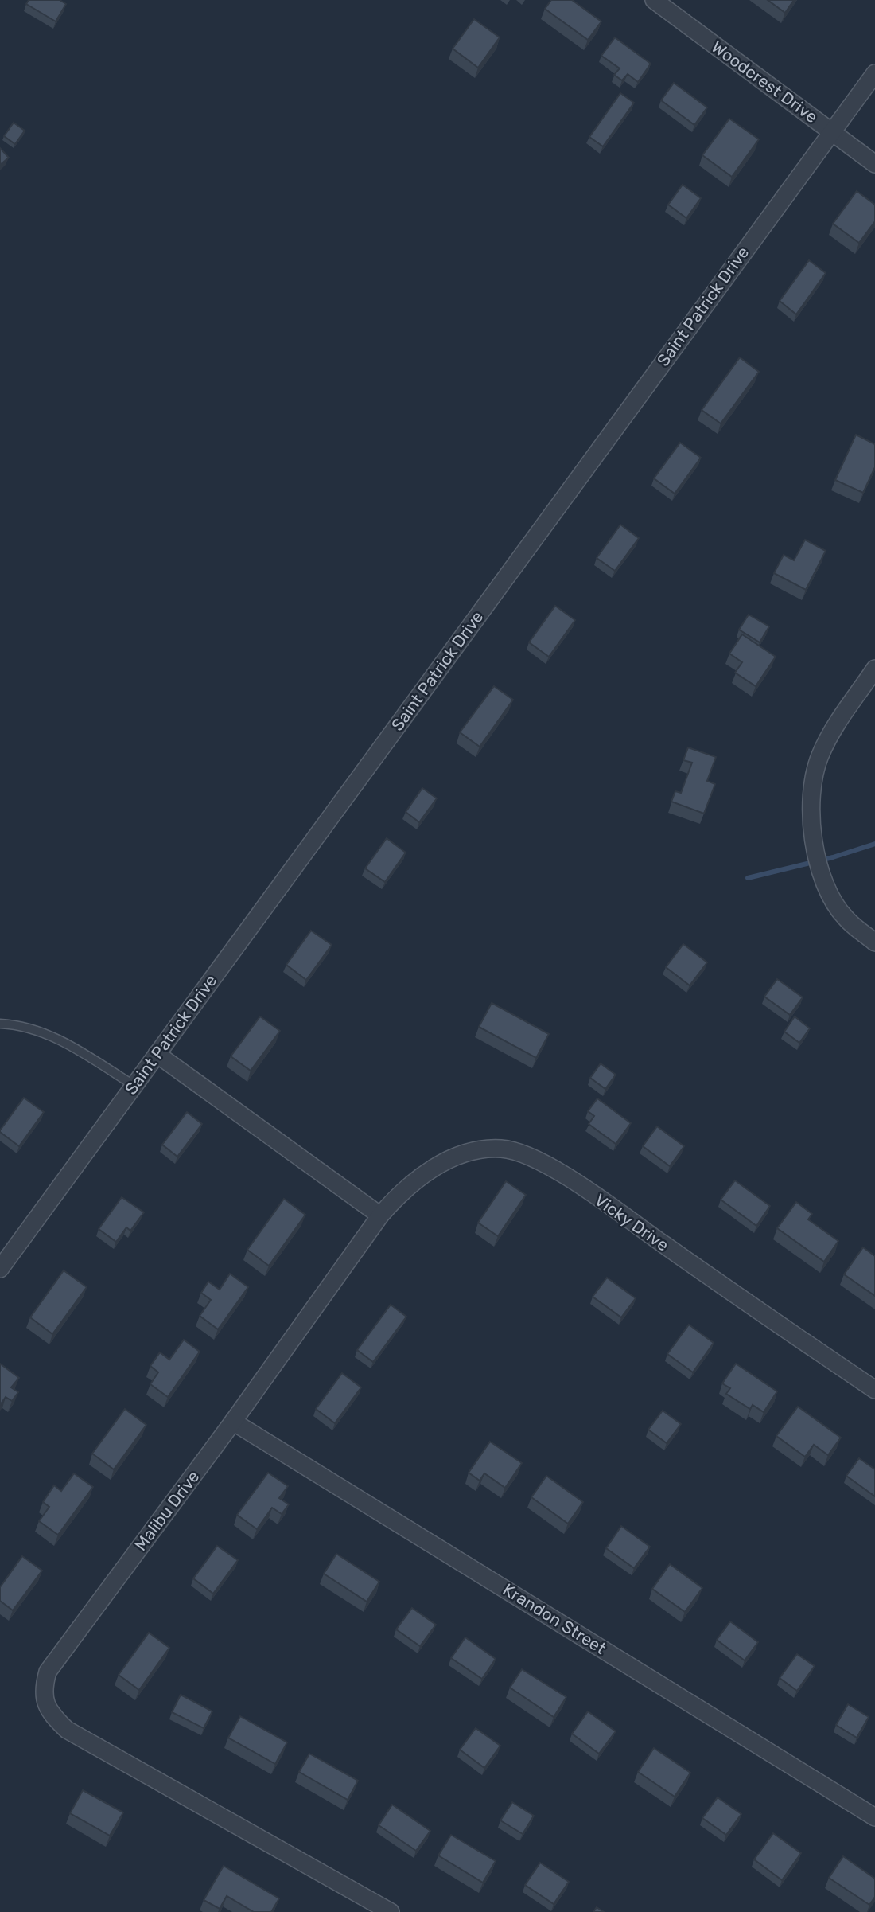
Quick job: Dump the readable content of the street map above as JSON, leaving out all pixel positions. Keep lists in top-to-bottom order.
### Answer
{
  "streets": {
    "street": [
      "Woodcrest Drive",
      "Saint Patrick Drive",
      "Vicky Drive",
      "Malibu Drive",
      "Krandon Street"
    ]
  },
  "crossings": [
    ["Woodcrest Drive", "Saint Patrick Drive"],
    ["Vicky Drive", "Malibu Drive"],
    ["Malibu Drive", "Krandon Street"]
  ]
}
